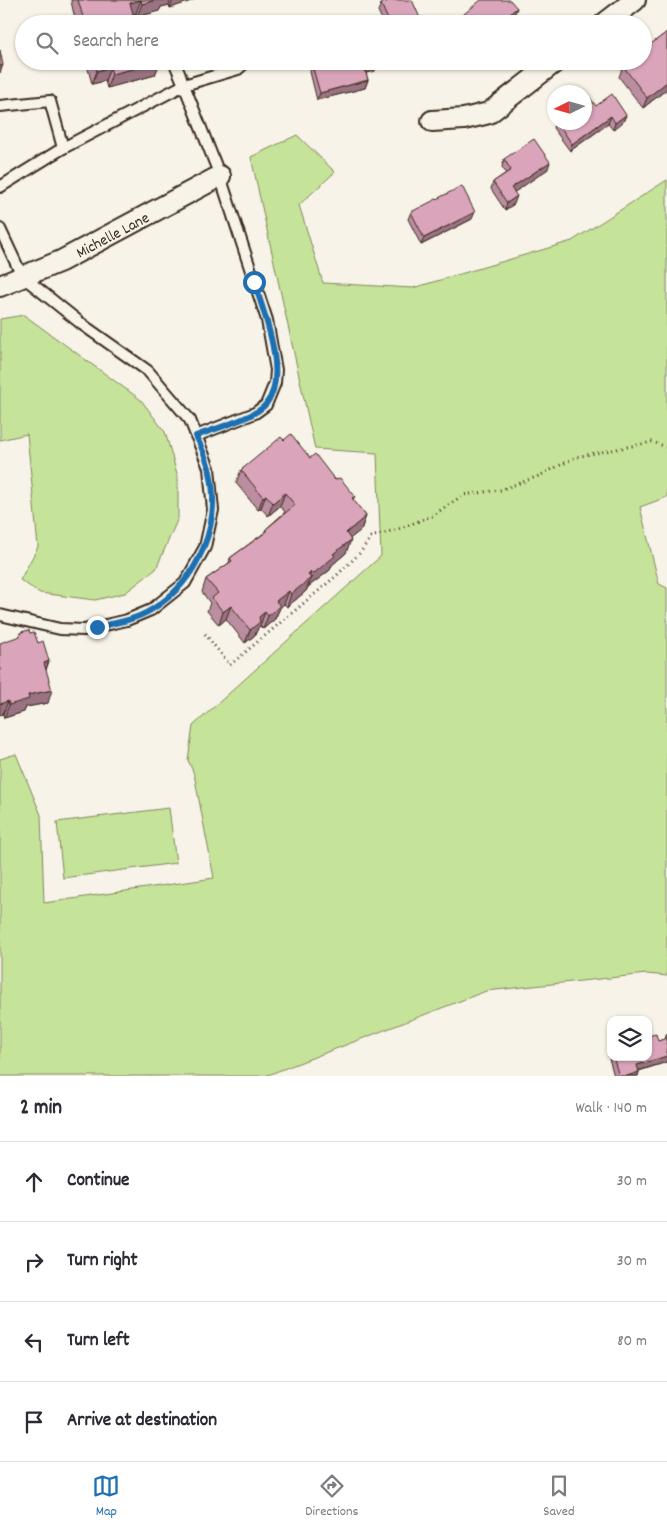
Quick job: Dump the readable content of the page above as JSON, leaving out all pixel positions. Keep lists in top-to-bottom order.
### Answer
{
  "streets": {
    "street": ["Michelle Lane"]
  },
  "north": "left",
  "page": {
    "search": "Search here",
    "heading": ["2 min", "Walk · 140 m"],
    "list": [
      ["Continue", "30 m"],
      ["Turn right", "30 m"],
      ["Turn left", "80 m"],
      "Arrive at destination"
    ],
    "nav": ["Map", "Directions", "Saved"]
  }
}
